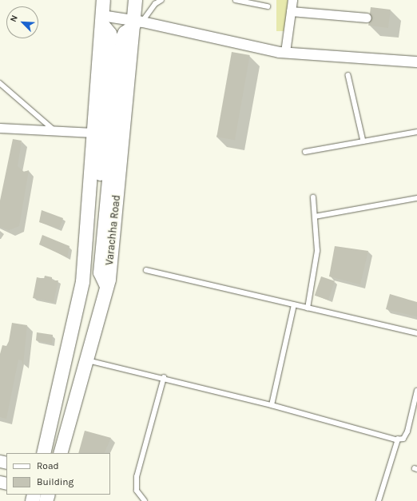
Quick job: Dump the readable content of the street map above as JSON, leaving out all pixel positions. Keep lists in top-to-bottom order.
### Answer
{
  "streets": {
    "main road": ["Varachha Road"]
  },
  "legend": ["Road", "Building"],
  "north": "top left"
}
